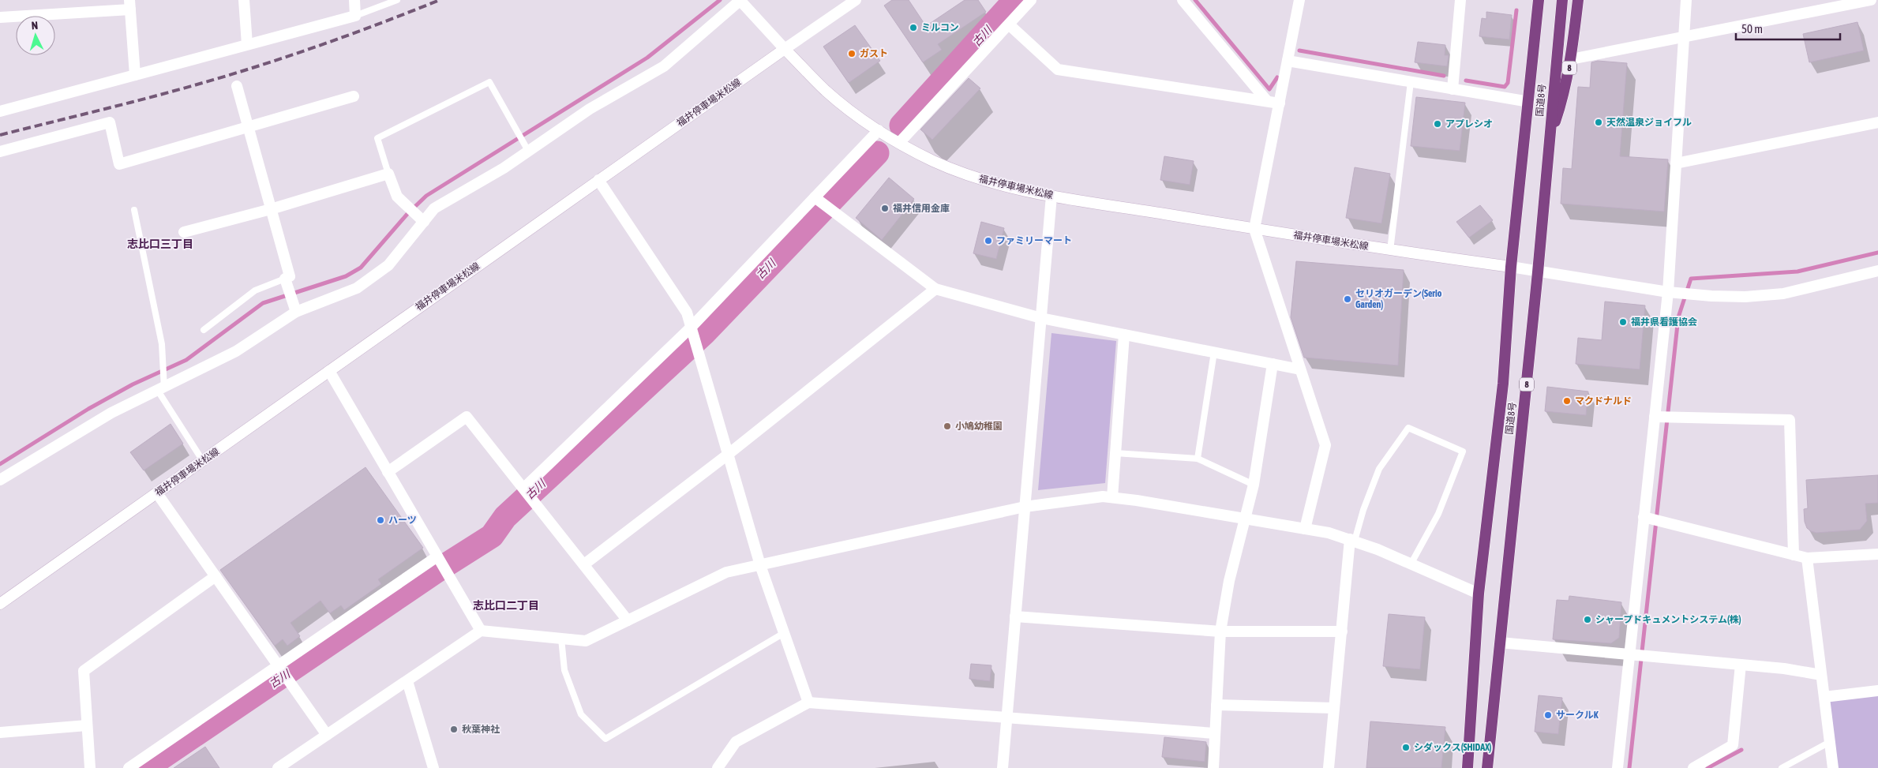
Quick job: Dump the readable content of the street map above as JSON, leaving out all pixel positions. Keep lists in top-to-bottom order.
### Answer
{
  "streets": {
    "highway": ["8", "国道8号"],
    "street": ["福井停車場米松線"]
  },
  "crossings": [
    ["8", "国道8号"],
    ["国道8号", "福井停車場米松線"]
  ],
  "districts": ["志比口三丁目", "志比口二丁目"],
  "water": ["古川"],
  "places": [
    "ミルコン",
    "ガスト",
    "天然温泉ジョイフル",
    "アプレシオ",
    "福井信用金庫",
    "ファミリーマート",
    "セリオガーデン(Serio Garden)",
    "福井県看護協会",
    "マクドナルド",
    "小鳩幼稚園",
    "ハーツ",
    "シャープドキュメントシステム(株)",
    "サークルK",
    "秋葉神社",
    "シダックス(SHIDAX)"
  ],
  "scale_bar": "50 m",
  "north": "top"
}
